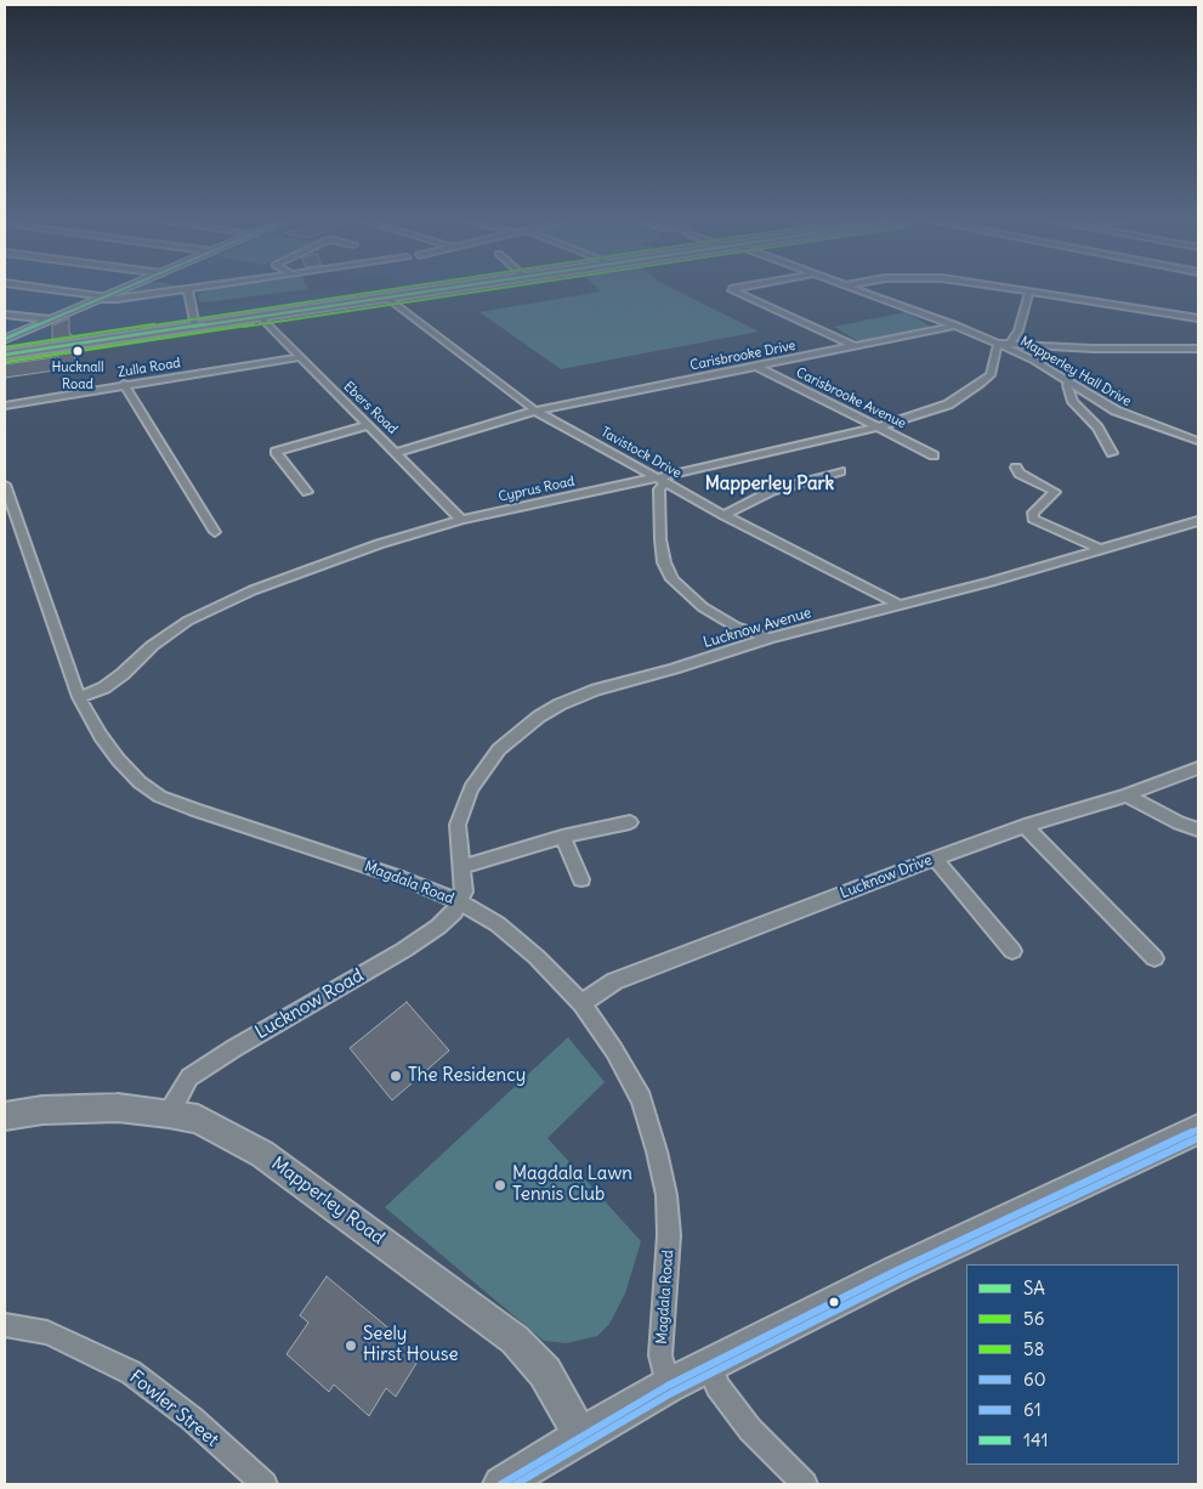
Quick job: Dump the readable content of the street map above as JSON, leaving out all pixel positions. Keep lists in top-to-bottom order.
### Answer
{
  "streets": {
    "main road": ["Mapperley Road"],
    "street": [
      "Carisbrooke Drive",
      "Zulla Road",
      "Mapperley Hall Drive",
      "Carisbrooke Avenue",
      "Ebers Road",
      "Tavistock Drive",
      "Cyprus Road",
      "Lucknow Avenue",
      "Lucknow Drive",
      "Magdala Road",
      "Lucknow Road",
      "Fowler Street"
    ]
  },
  "crossings": [
    ["Carisbrooke Drive", "Mapperley Hall Drive"],
    ["Carisbrooke Drive", "Carisbrooke Avenue"],
    ["Carisbrooke Drive", "Ebers Road"],
    ["Carisbrooke Drive", "Tavistock Drive"],
    ["Zulla Road", "Ebers Road"],
    ["Mapperley Hall Drive", "Cyprus Road"],
    ["Carisbrooke Avenue", "Cyprus Road"],
    ["Ebers Road", "Cyprus Road"],
    ["Tavistock Drive", "Cyprus Road"],
    ["Tavistock Drive", "Lucknow Avenue"],
    ["Cyprus Road", "Magdala Road"],
    ["Lucknow Avenue", "Magdala Road"],
    ["Lucknow Avenue", "Lucknow Road"],
    ["Lucknow Drive", "Magdala Road"],
    ["Magdala Road", "Lucknow Road"],
    ["Lucknow Road", "Mapperley Road"]
  ],
  "districts": ["Mapperley Park"],
  "places": [
    "Hucknall Road",
    "The Residency",
    "Magdala Lawn Tennis Club",
    "Seely Hirst House"
  ],
  "lines": [
    "transit line SA",
    "transit line 56",
    "transit line 58",
    "transit line 141",
    "transit line 60",
    "transit line 61"
  ],
  "legend": [
    "SA",
    "56",
    "58",
    "60",
    "61",
    "141"
  ]
}
